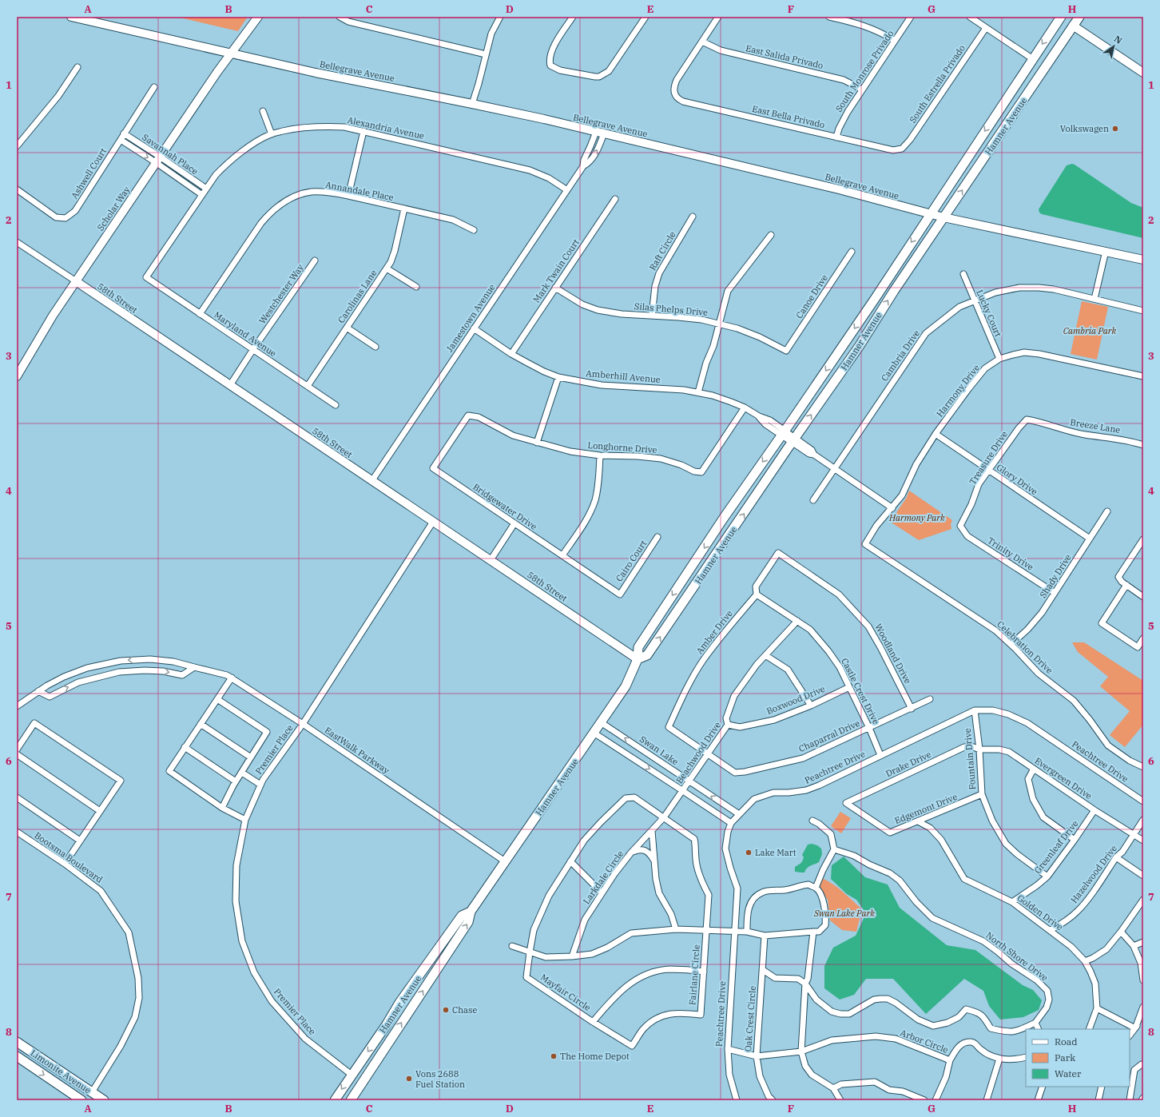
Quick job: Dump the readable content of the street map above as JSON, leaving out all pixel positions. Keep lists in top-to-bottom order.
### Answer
{
  "streets": {
    "main road": ["Hamner Avenue", "Limonite Avenue"],
    "street": [
      "East Salida Privado",
      "Bellegrave Avenue",
      "South Monrose Privado",
      "South Estrella Privado",
      "East Bella Privado",
      "Alexandria Avenue",
      "Savannah Place",
      "Ashwell Court",
      "Annandale Place",
      "Scholar Way",
      "Raft Circle",
      "Mark Twain Court",
      "Westchester Way",
      "Carolinas Lane",
      "Canoe Drive",
      "58th Street",
      "Silas Phelps Drive",
      "Lucky Court",
      "Jamestown Avenue",
      "Maryland Avenue",
      "Cambria Drive",
      "Amberhill Avenue",
      "Harmony Drive",
      "Breeze Lane",
      "Longhorne Drive",
      "Treasure Drive",
      "Glory Drive",
      "Bridgewater Drive",
      "Trinity Drive",
      "Cairo Court",
      "Shady Drive",
      "Amber Drive",
      "Celebration Drive",
      "Woodland Drive",
      "Castle Crest Drive",
      "Boxwood Drive",
      "Chaparral Drive",
      "Premier Place",
      "EastWalk Parkway",
      "Swan Lake",
      "Beachwood Drive",
      "Fountain Drive",
      "Peachtree Drive",
      "Drake Drive",
      "Evergreen Drive",
      "Edgemont Drive",
      "Greenleaf Drive",
      "Bootsma Boulevard",
      "Hazelwood Drive",
      "Larkdale Circle",
      "Golden Drive",
      "North Shore Drive",
      "Fairlane Circle",
      "Mayfair Circle",
      "Oak Crest Circle",
      "Arbor Circle"
    ]
  },
  "crossings": [
    ["East Salida Privado", "South Monrose Privado"],
    ["East Salida Privado", "East Bella Privado"],
    ["Bellegrave Avenue", "Hamner Avenue"],
    ["Bellegrave Avenue", "Scholar Way"],
    ["Bellegrave Avenue", "Jamestown Avenue"],
    ["South Monrose Privado", "East Bella Privado"],
    ["South Estrella Privado", "East Bella Privado"],
    ["Hamner Avenue", "58th Street"],
    ["Hamner Avenue", "Amberhill Avenue"],
    ["Hamner Avenue", "Premier Place"],
    ["Hamner Avenue", "EastWalk Parkway"],
    ["Hamner Avenue", "Swan Lake"],
    ["Alexandria Avenue", "Savannah Place"],
    ["Alexandria Avenue", "Jamestown Avenue"],
    ["Alexandria Avenue", "Maryland Avenue"],
    ["Savannah Place", "Ashwell Court"],
    ["Savannah Place", "Scholar Way"],
    ["Annandale Place", "Carolinas Lane"],
    ["Annandale Place", "Maryland Avenue"],
    ["Scholar Way", "58th Street"],
    ["Raft Circle", "Silas Phelps Drive"],
    ["Mark Twain Court", "Silas Phelps Drive"],
    ["Mark Twain Court", "Amberhill Avenue"],
    ["Westchester Way", "58th Street"],
    ["Westchester Way", "Maryland Avenue"],
    ["Carolinas Lane", "Maryland Avenue"],
    ["Canoe Drive", "Silas Phelps Drive"],
    ["58th Street", "Jamestown Avenue"],
    ["58th Street", "Premier Place"],
    ["Lucky Court", "Cambria Drive"],
    ["Lucky Court", "Harmony Drive"],
    ["Jamestown Avenue", "Amberhill Avenue"],
    ["Cambria Drive", "Amberhill Avenue"],
    ["Amberhill Avenue", "Harmony Drive"],
    ["Amberhill Avenue", "Longhorne Drive"],
    ["Harmony Drive", "Glory Drive"],
    ["Harmony Drive", "Celebration Drive"],
    ["Breeze Lane", "Treasure Drive"],
    ["Longhorne Drive", "Bridgewater Drive"],
    ["Treasure Drive", "Glory Drive"],
    ["Treasure Drive", "Trinity Drive"],
    ["Glory Drive", "Shady Drive"],
    ["Bridgewater Drive", "Cairo Court"],
    ["Trinity Drive", "Shady Drive"],
    ["Shady Drive", "Celebration Drive"],
    ["Amber Drive", "Woodland Drive"],
    ["Amber Drive", "Castle Crest Drive"],
    ["Amber Drive", "Chaparral Drive"],
    ["Woodland Drive", "Chaparral Drive"],
    ["Castle Crest Drive", "Boxwood Drive"],
    ["Castle Crest Drive", "Chaparral Drive"],
    ["Castle Crest Drive", "Beachwood Drive"],
    ["Castle Crest Drive", "Peachtree Drive"],
    ["Boxwood Drive", "Beachwood Drive"],
    ["Chaparral Drive", "Beachwood Drive"],
    ["Premier Place", "EastWalk Parkway"],
    ["Swan Lake", "Beachwood Drive"],
    ["Swan Lake", "Peachtree Drive"],
    ["Beachwood Drive", "Larkdale Circle"],
    ["Beachwood Drive", "Fairlane Circle"],
    ["Fountain Drive", "Peachtree Drive"],
    ["Fountain Drive", "Drake Drive"],
    ["Fountain Drive", "Evergreen Drive"],
    ["Fountain Drive", "Edgemont Drive"],
    ["Fountain Drive", "Greenleaf Drive"],
    ["Peachtree Drive", "Arbor Circle"],
    ["Drake Drive", "Evergreen Drive"],
    ["Drake Drive", "Edgemont Drive"],
    ["Evergreen Drive", "Greenleaf Drive"],
    ["Evergreen Drive", "Hazelwood Drive"],
    ["Edgemont Drive", "Golden Drive"],
    ["Greenleaf Drive", "Golden Drive"],
    ["Bootsma Boulevard", "Limonite Avenue"],
    ["Hazelwood Drive", "Golden Drive"],
    ["Larkdale Circle", "Fairlane Circle"],
    ["Fairlane Circle", "Mayfair Circle"],
    ["Oak Crest Circle", "Arbor Circle"]
  ],
  "parks": ["Cambria Park", "Harmony Park", "Swan Lake Park"],
  "places": [
    "Volkswagen",
    "Lake Mart",
    "Chase",
    "The Home Depot",
    "Vons 2688 Fuel Station"
  ],
  "legend": ["Road", "Park", "Water"],
  "north": "top right",
  "grid": {
    "columns": [
      "A",
      "B",
      "C",
      "D",
      "E",
      "F",
      "G",
      "H"
    ],
    "rows": [
      "1",
      "2",
      "3",
      "4",
      "5",
      "6",
      "7",
      "8"
    ]
  }
}
